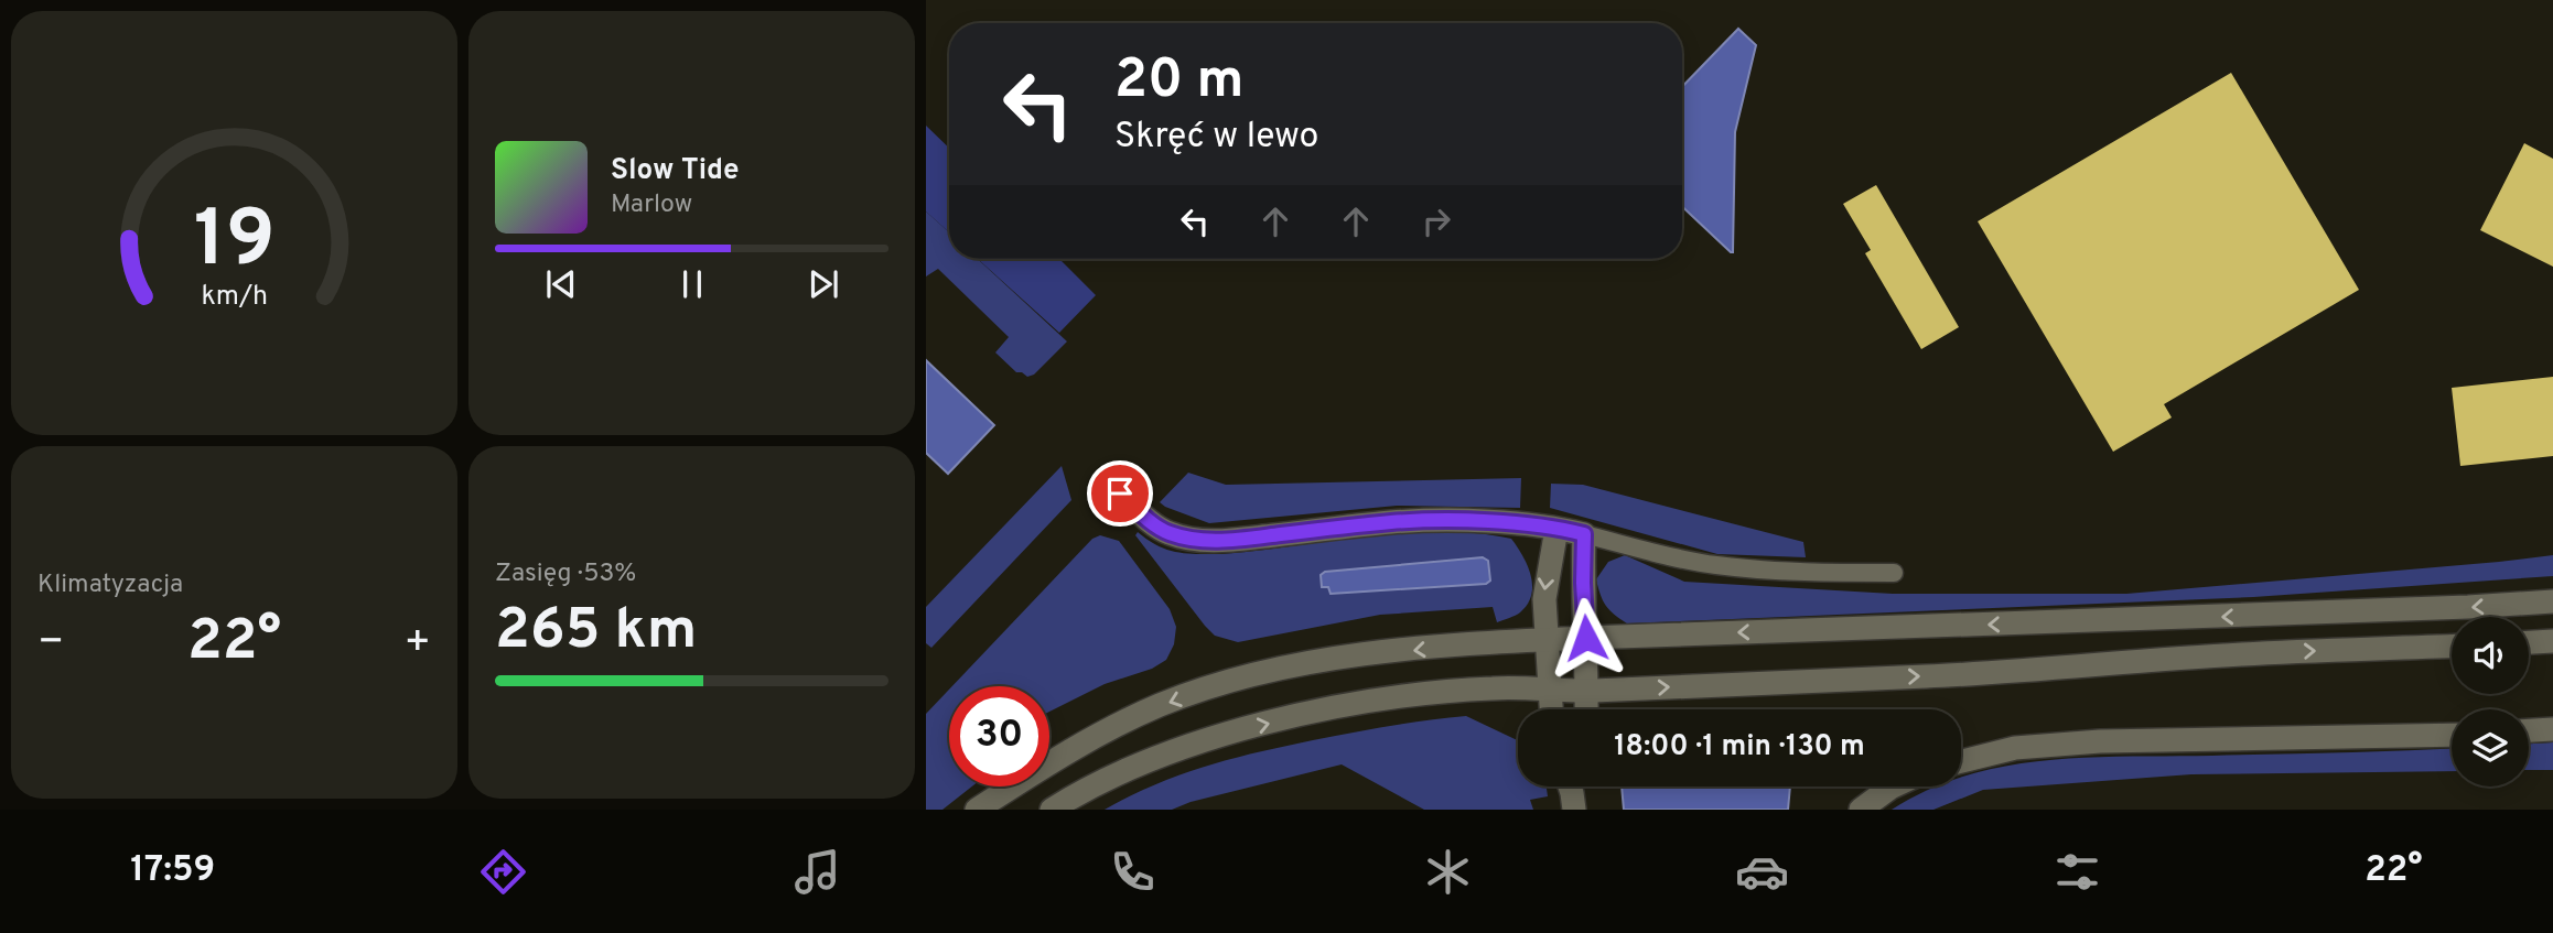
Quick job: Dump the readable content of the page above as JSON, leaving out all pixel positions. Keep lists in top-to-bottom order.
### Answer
{
  "page": {
    "turn": ["20 m", "Skręć w lewo"],
    "song": ["Slow Tide", "Marlow"],
    "tile": [
      "Klimatyzacja",
      ["Zasięg · 53%", "265 km"]
    ],
    "heat": ["−", "22°", "+"],
    "limit": "30",
    "trip": "18:00 · 1 min · 130 m",
    "tabs": ["17:59", "22°"],
    "gauge": ["19", "km/h"]
  }
}
